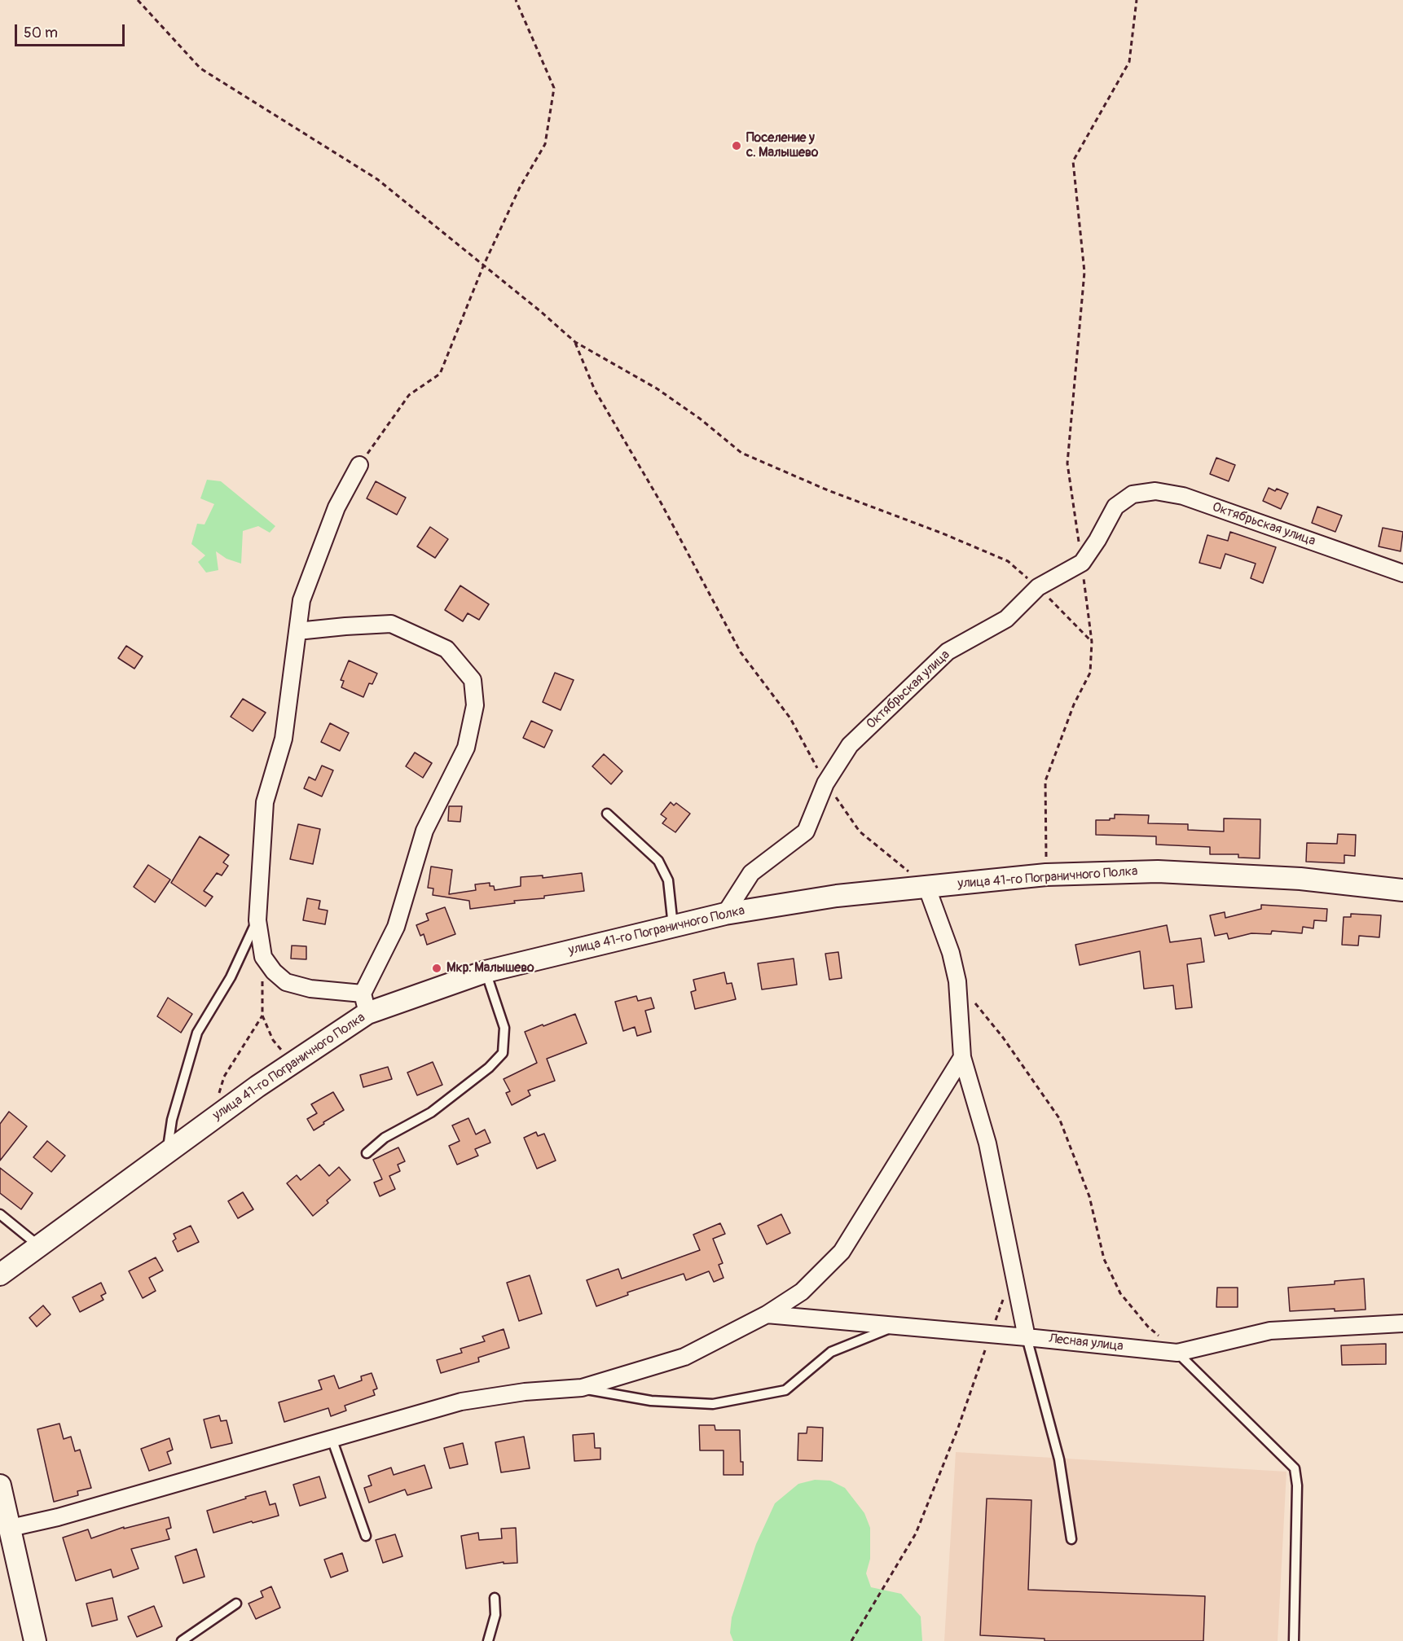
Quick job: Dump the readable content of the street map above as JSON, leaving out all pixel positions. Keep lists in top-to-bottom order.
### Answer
{
  "streets": {
    "street": ["Октябрьская улица", "улица 41-го Пограничного Полка", "Лесная улица"]
  },
  "crossings": [
    ["Октябрьская улица", "улица 41-го Пограничного Полка"]
  ],
  "places": ["Поселение у с. Малышево", "Мкр. Малышево"],
  "scale_bar": "50 m"
}
